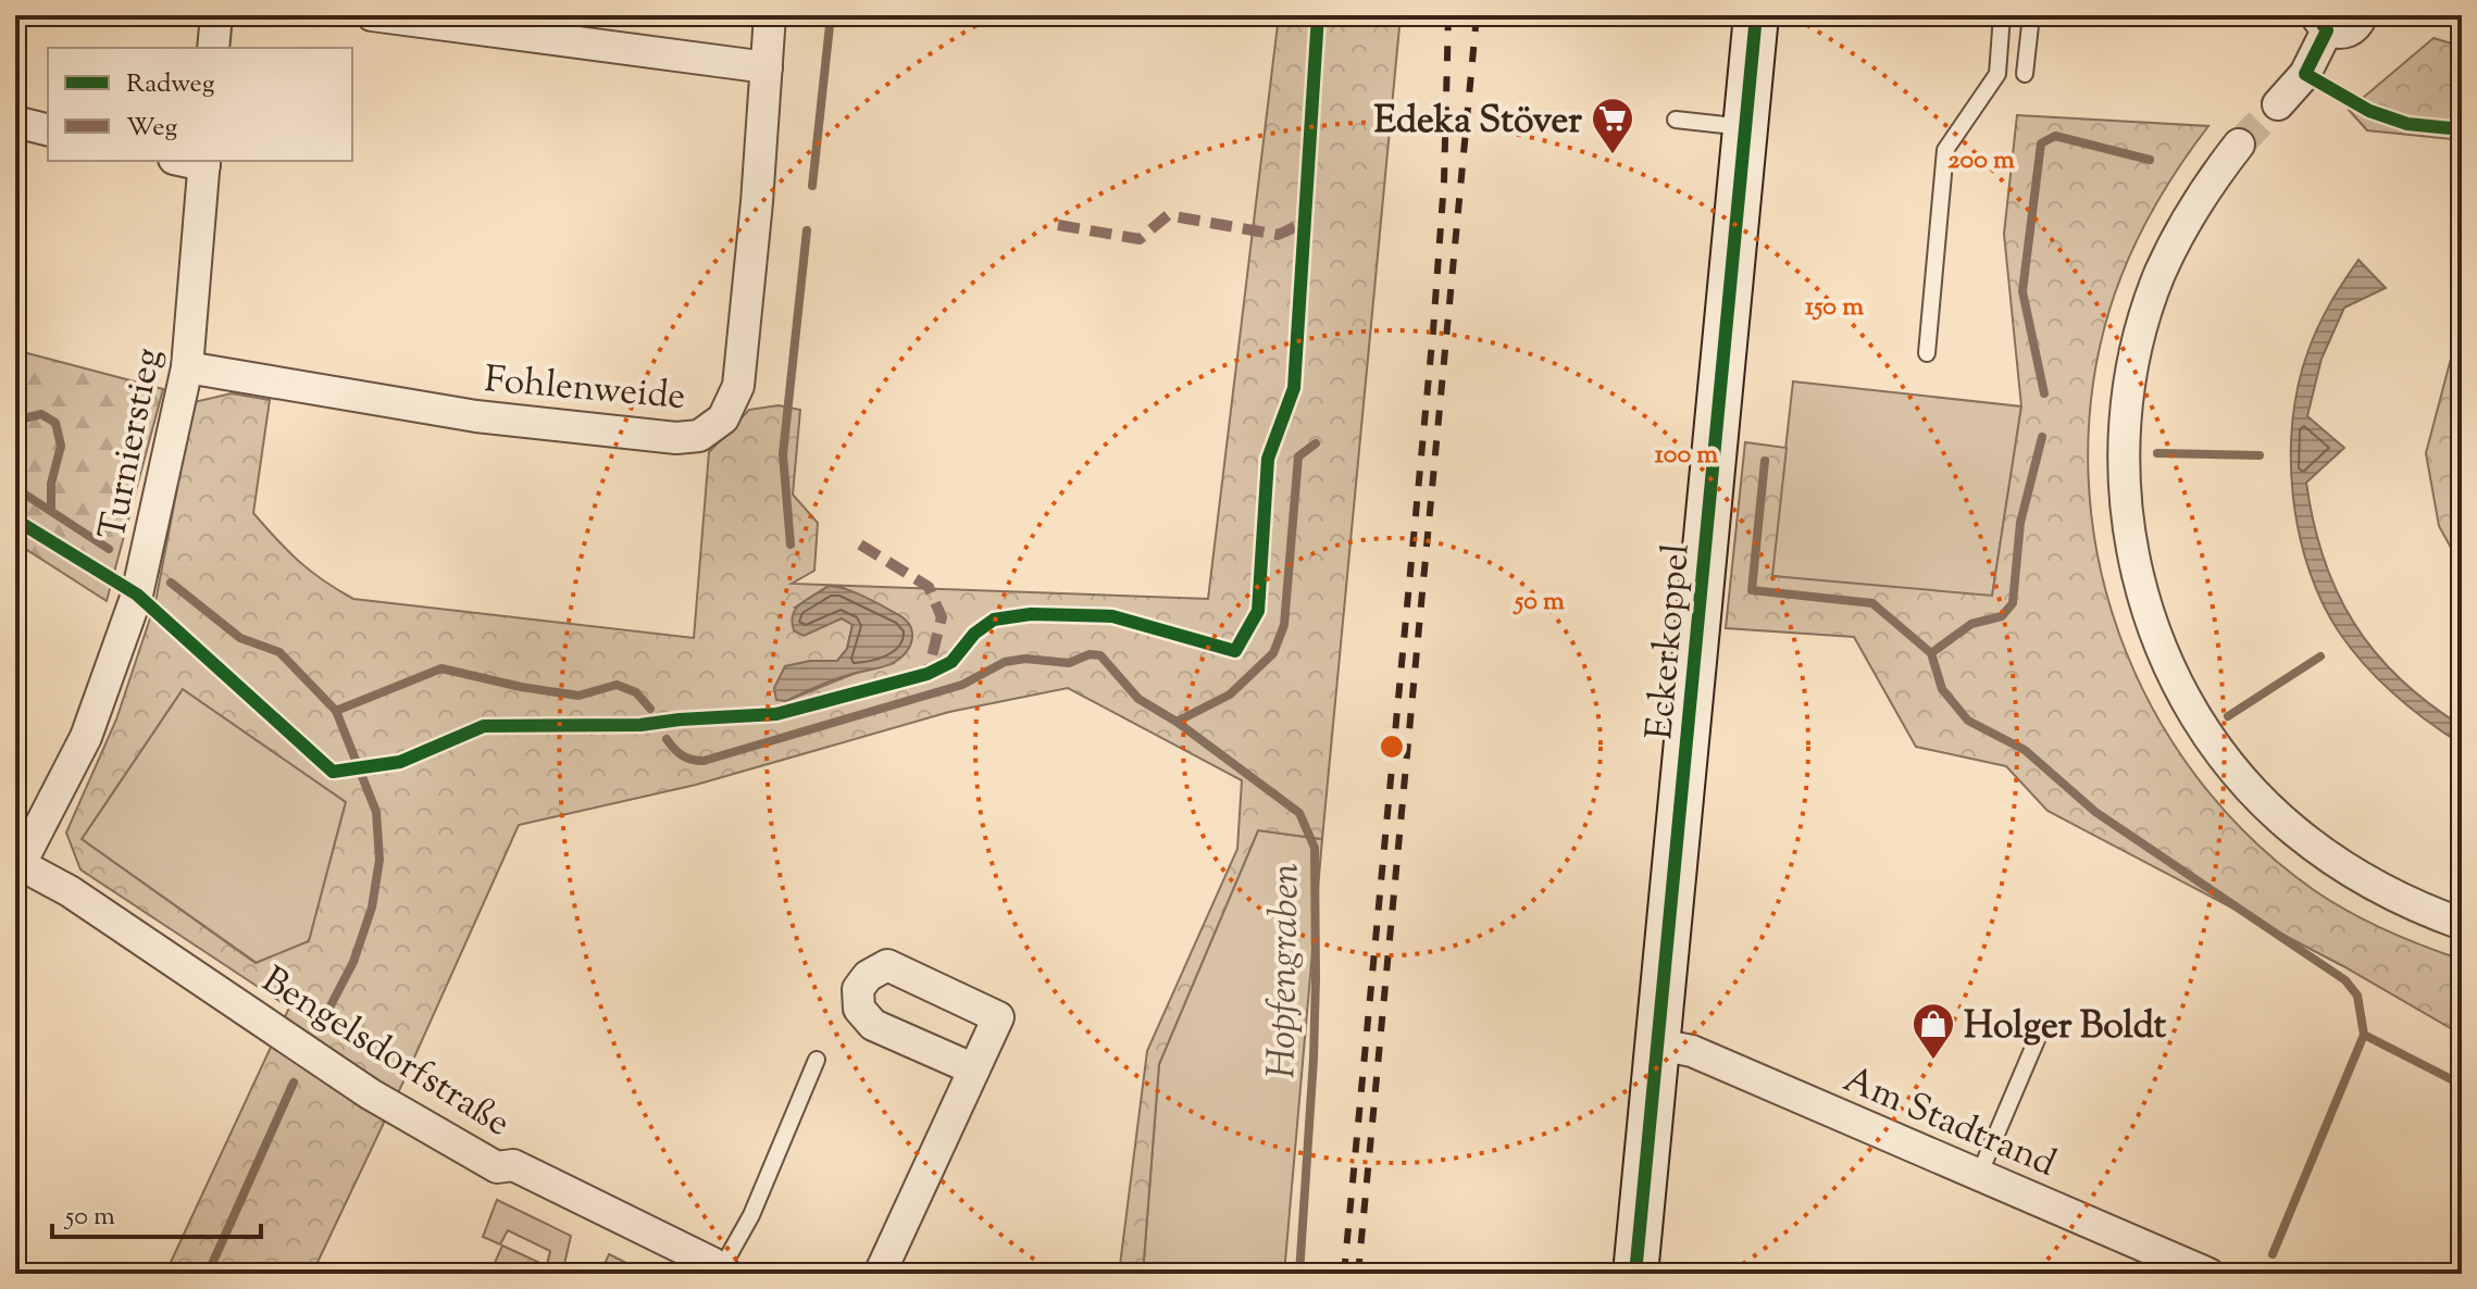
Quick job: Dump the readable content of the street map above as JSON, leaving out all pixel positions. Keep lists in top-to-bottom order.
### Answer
{
  "streets": {
    "street": [
      "Fohlenweide",
      "Turnierstieg",
      "Eckerkoppel",
      "Bengelsdorfstraße",
      "Am Stadtrand"
    ]
  },
  "crossings": [
    ["Fohlenweide", "Turnierstieg"],
    ["Turnierstieg", "Bengelsdorfstraße"],
    ["Eckerkoppel", "Am Stadtrand"]
  ],
  "water": ["Hopfengraben"],
  "places": {
    "supermarket": ["Edeka Stöver"],
    "shop": ["Holger Boldt"]
  },
  "legend": ["Radweg", "Weg"],
  "scale_bar": "50 m",
  "rings": [
    "200 m",
    "150 m",
    "100 m",
    "50 m"
  ]
}
